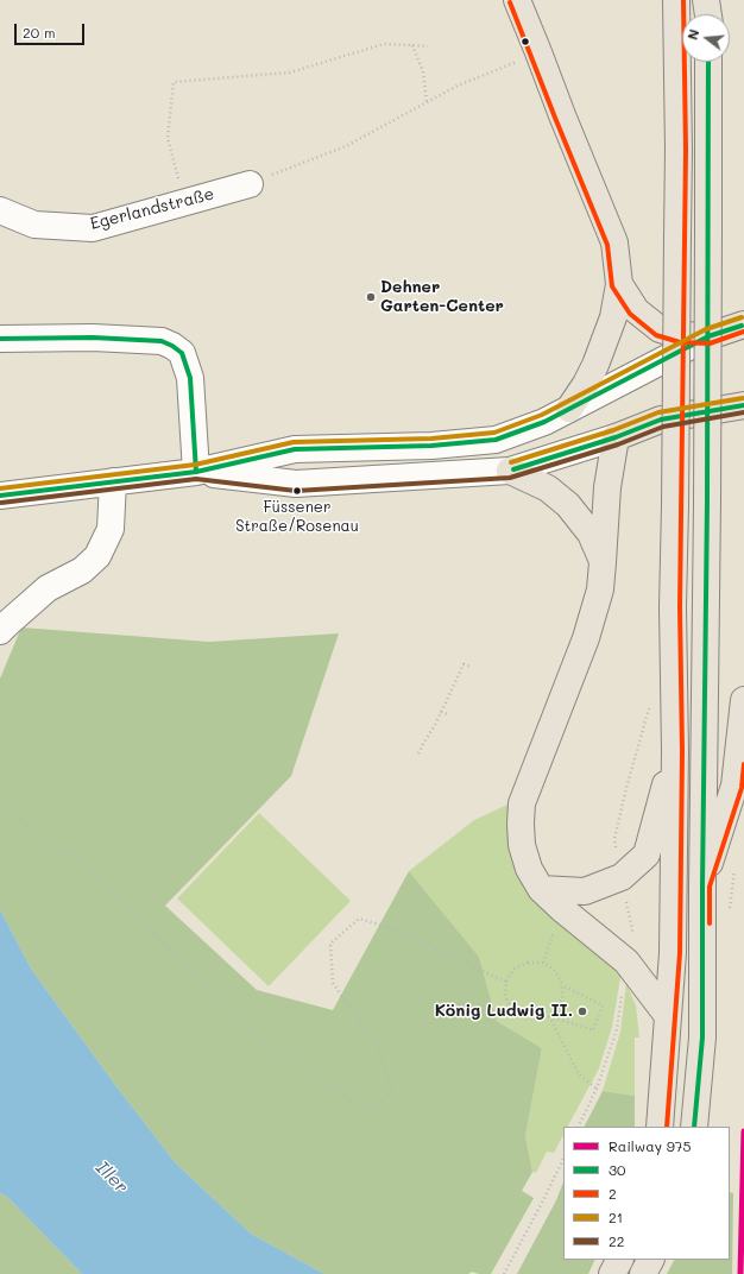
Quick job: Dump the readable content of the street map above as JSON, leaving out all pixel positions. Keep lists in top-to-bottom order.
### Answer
{
  "streets": {
    "street": ["Egerlandstraße"]
  },
  "water": ["Iller"],
  "places": ["Dehner Garten-Center", "Füssener Straße/Rosenau", "König Ludwig II."],
  "lines": [
    "transit line 2",
    "transit line 30",
    "transit line 21",
    "transit line 22",
    "rail line 975"
  ],
  "legend": [
    "Railway 975",
    "30",
    "2",
    "21",
    "22"
  ],
  "scale_bar": "20 m",
  "north": "left"
}
